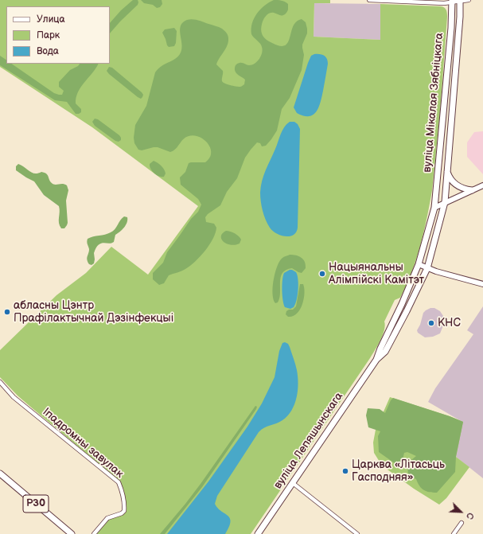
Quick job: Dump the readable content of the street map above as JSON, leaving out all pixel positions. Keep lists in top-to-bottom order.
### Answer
{
  "streets": {
    "main road": ["вуліца Мікалая Зябніцкага", "вуліца Лепяшынскага", "Р30"],
    "street": ["Іпадромны завулак"]
  },
  "crossings": [
    ["вуліца Мікалая Зябніцкага", "вуліца Лепяшынскага"]
  ],
  "places": [
    "Нацыянальны Алімпійскі Камітэт",
    "абласны Цэнтр Прафілактычнай Дэзінфекцыі",
    "КНС",
    "Царква «Літасьць Гасподняя»"
  ],
  "legend": ["Улица", "Парк", "Вода"],
  "north": "bottom right"
}
